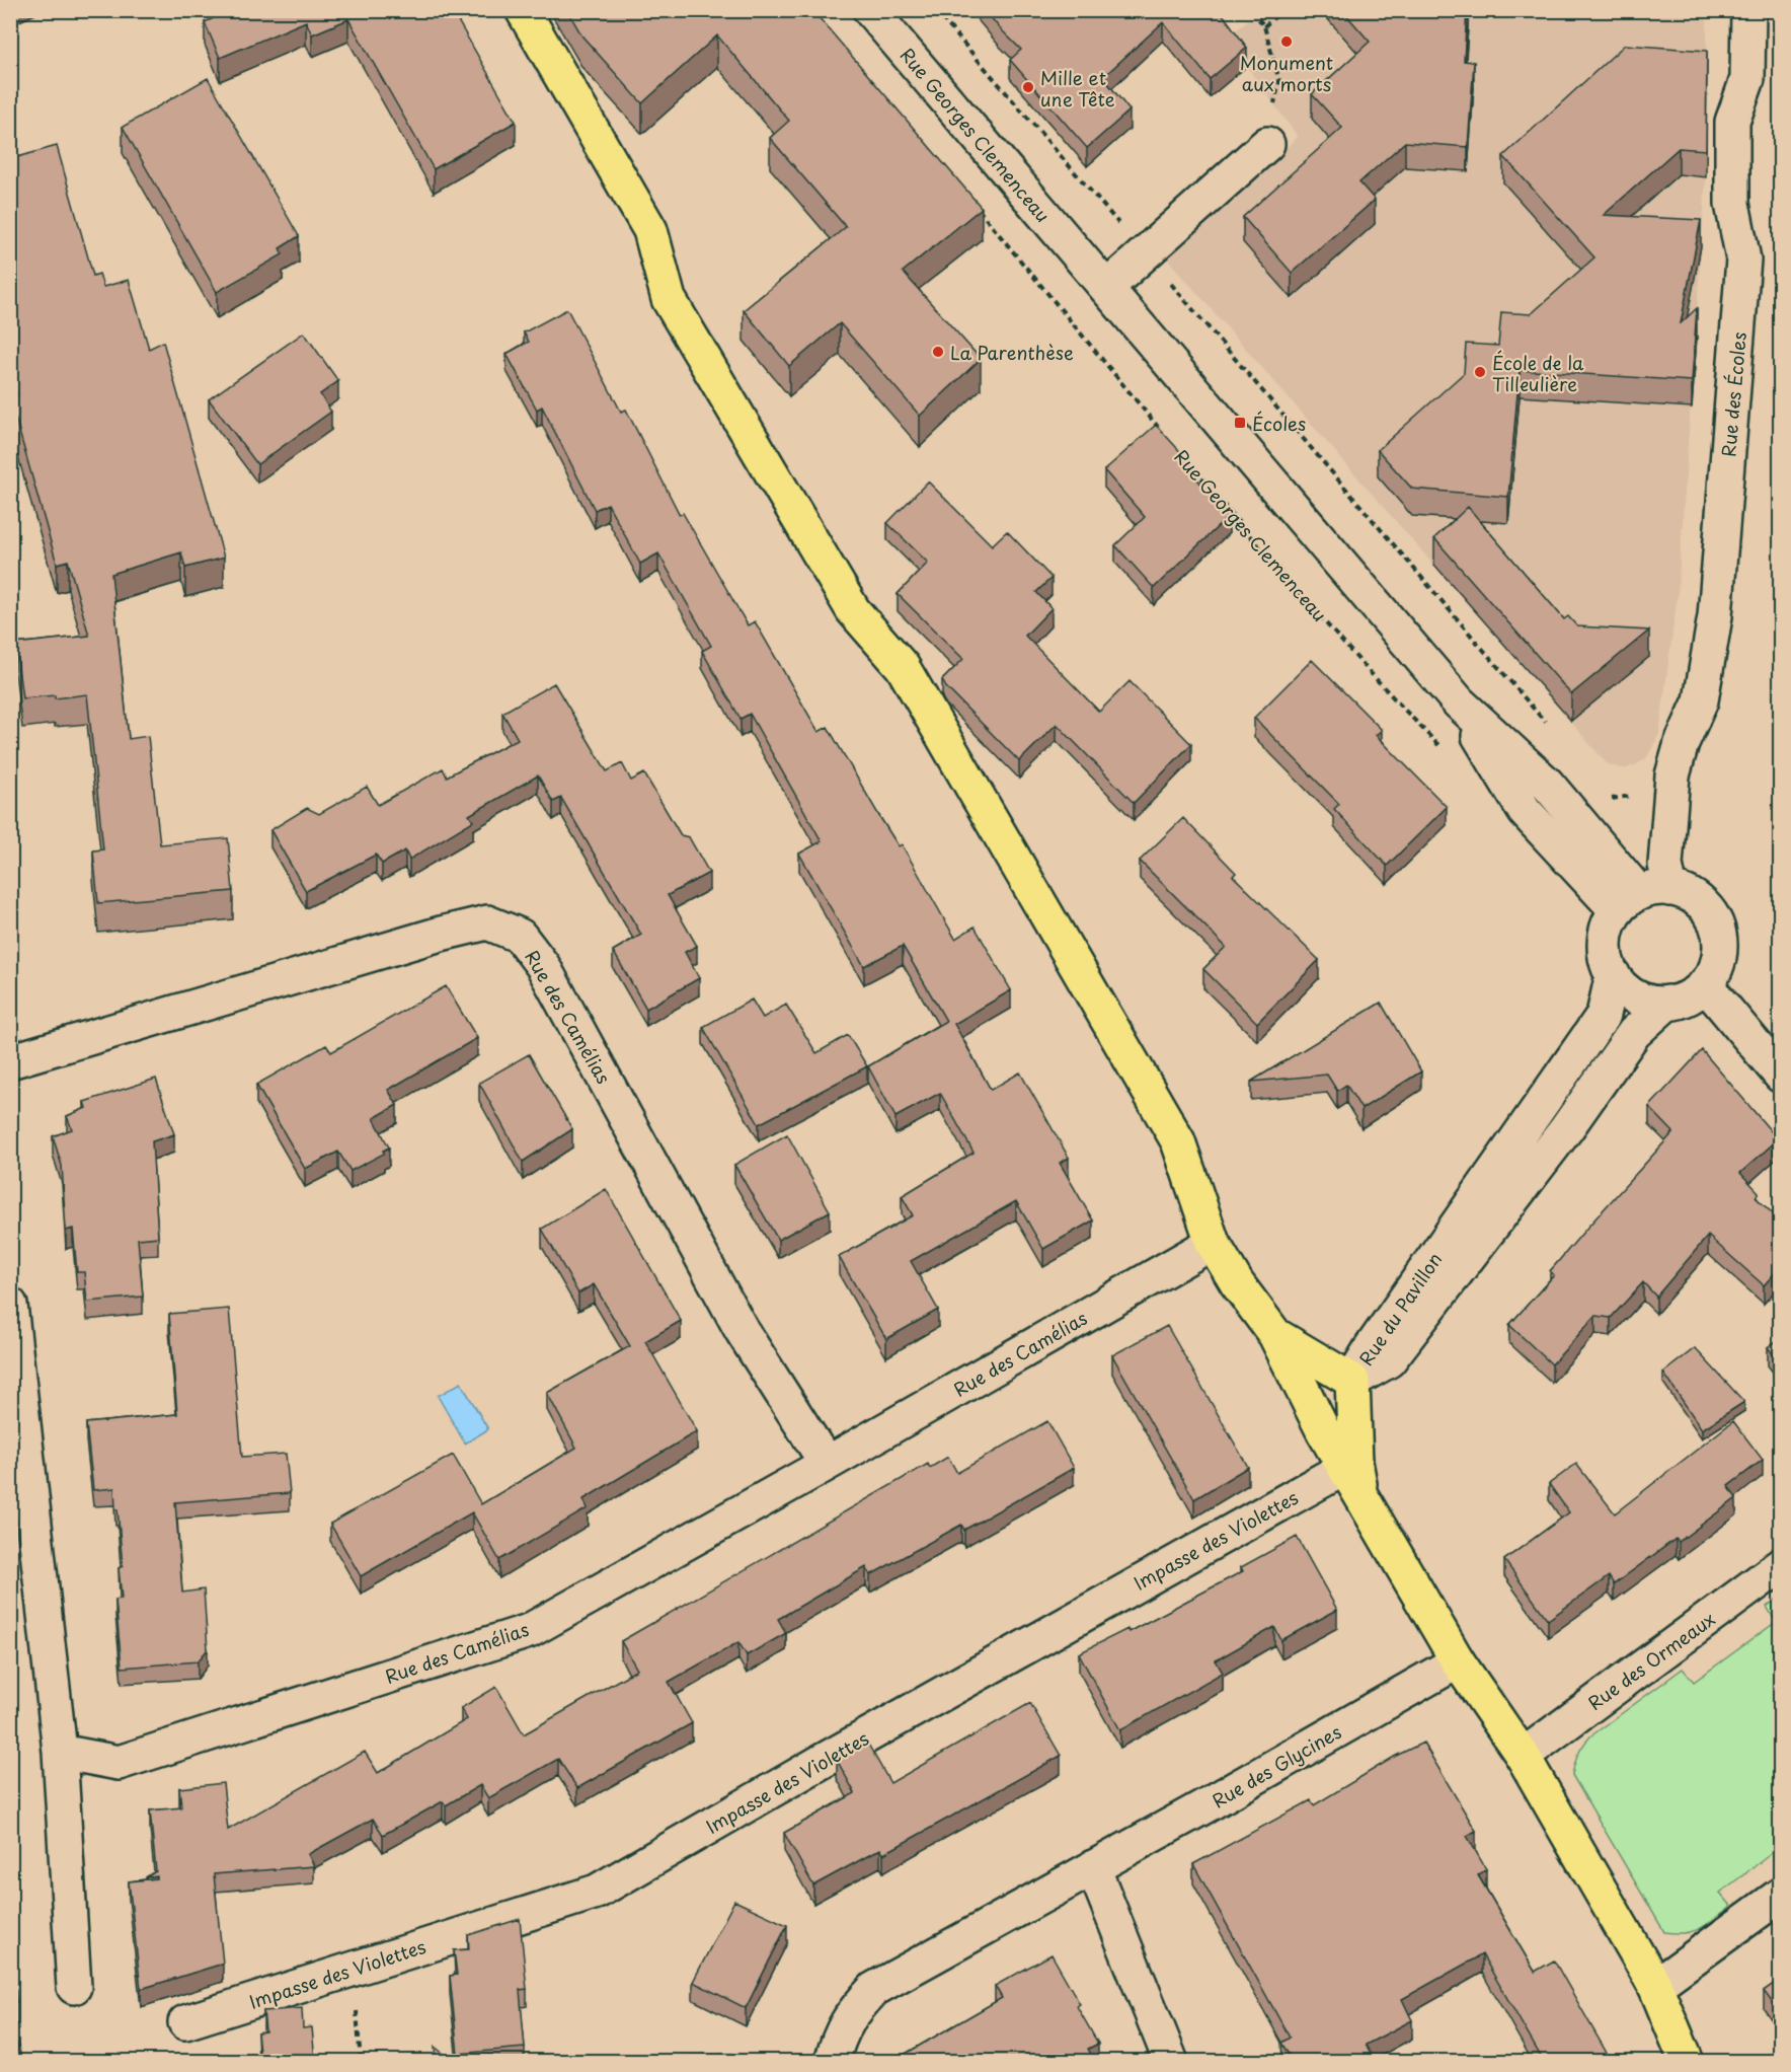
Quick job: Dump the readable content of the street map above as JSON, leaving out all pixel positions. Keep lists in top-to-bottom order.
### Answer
{
  "streets": {
    "street": [
      "Rue Georges Clemenceau",
      "Rue des Écoles",
      "Rue des Camélias",
      "Rue du Pavillon",
      "Impasse des Violettes",
      "Rue des Ormeaux",
      "Rue des Glycines"
    ]
  },
  "crossings": [
    ["Rue Georges Clemenceau", "Rue des Écoles"],
    ["Rue Georges Clemenceau", "Rue du Pavillon"],
    ["Rue des Écoles", "Rue du Pavillon"]
  ],
  "places": {
    "other": [
      "Monument aux morts",
      "Mille et une Tête",
      "La Parenthèse",
      "École de la Tilleulière"
    ],
    "transit": ["Écoles"]
  }
}
